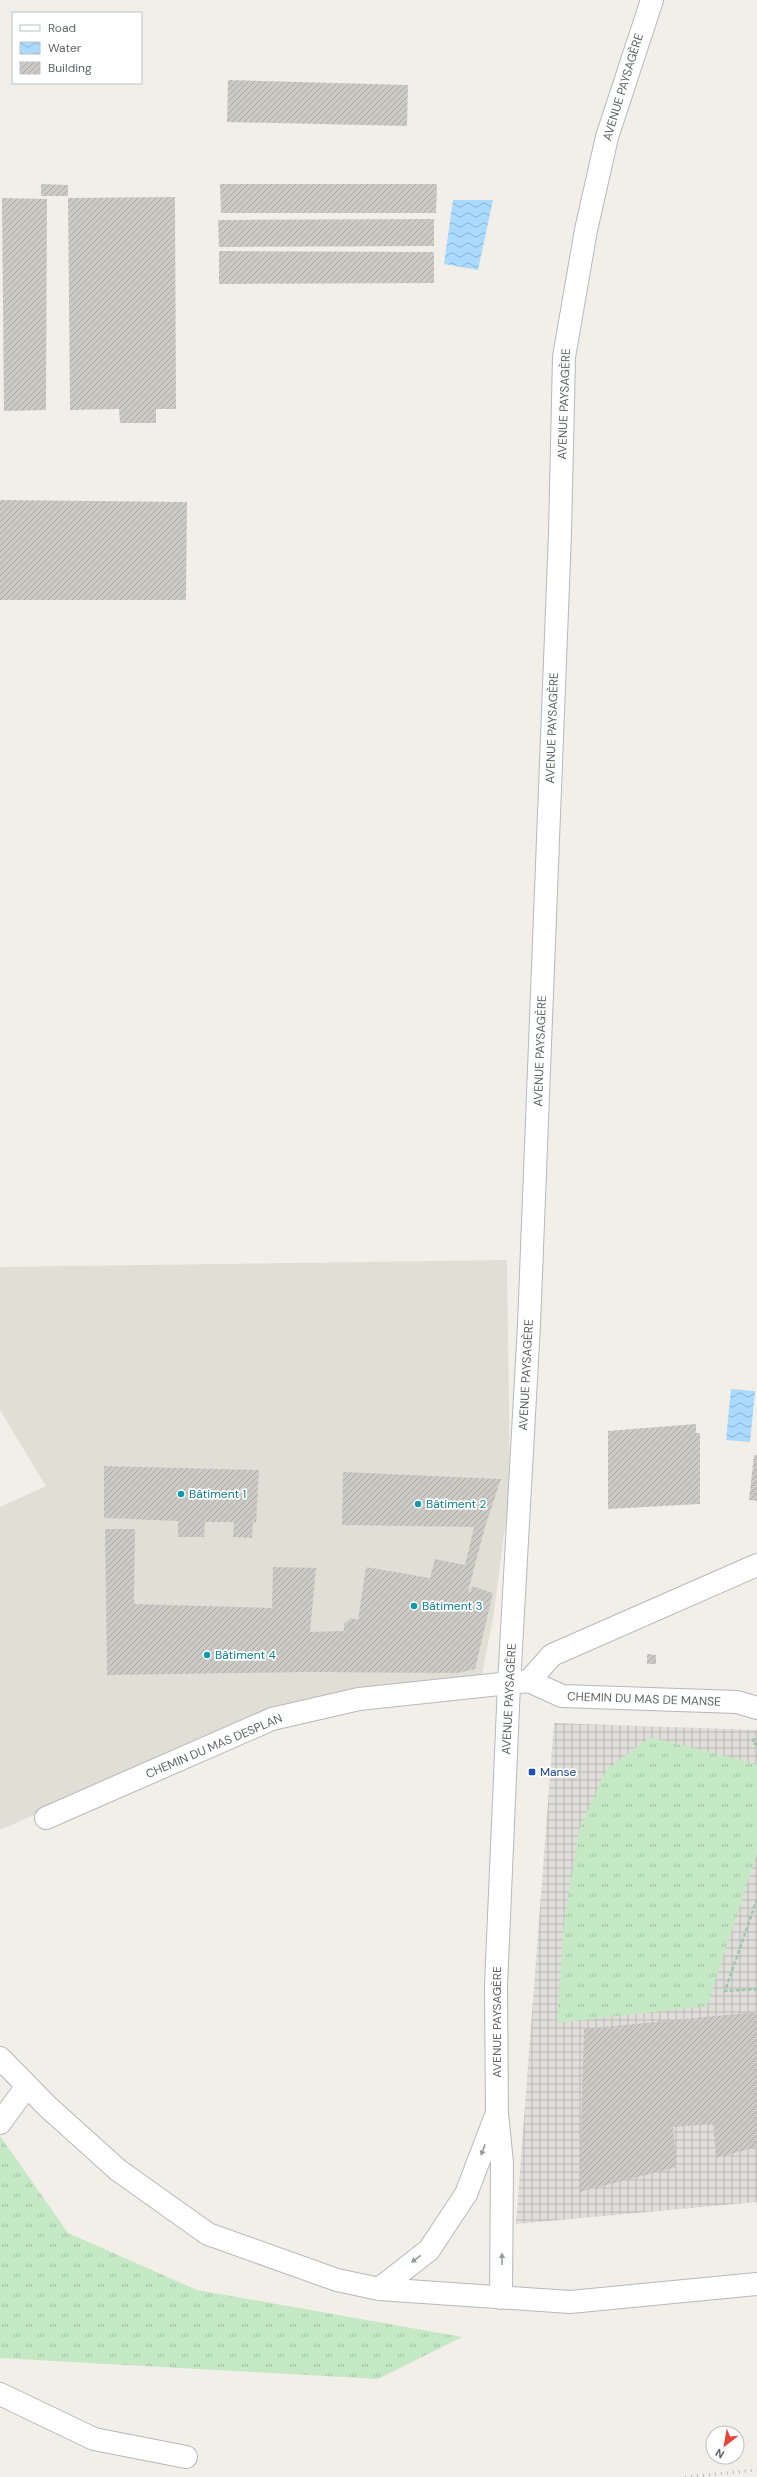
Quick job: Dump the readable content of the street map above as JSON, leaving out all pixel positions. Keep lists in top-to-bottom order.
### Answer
{
  "streets": {
    "street": ["AVENUE PAYSAGÈRE", "CHEMIN DU MAS DE MANSE", "CHEMIN DU MAS DESPLAN"]
  },
  "crossings": [
    ["AVENUE PAYSAGÈRE", "CHEMIN DU MAS DE MANSE"],
    ["AVENUE PAYSAGÈRE", "CHEMIN DU MAS DESPLAN"],
    ["CHEMIN DU MAS DE MANSE", "CHEMIN DU MAS DESPLAN"]
  ],
  "places": {
    "other": [
      "Bâtiment 1",
      "Bâtiment 2",
      "Bâtiment 3",
      "Bâtiment 4"
    ],
    "transit": ["Manse"]
  },
  "legend": ["Road", "Water", "Building"],
  "north": "bottom left"
}
